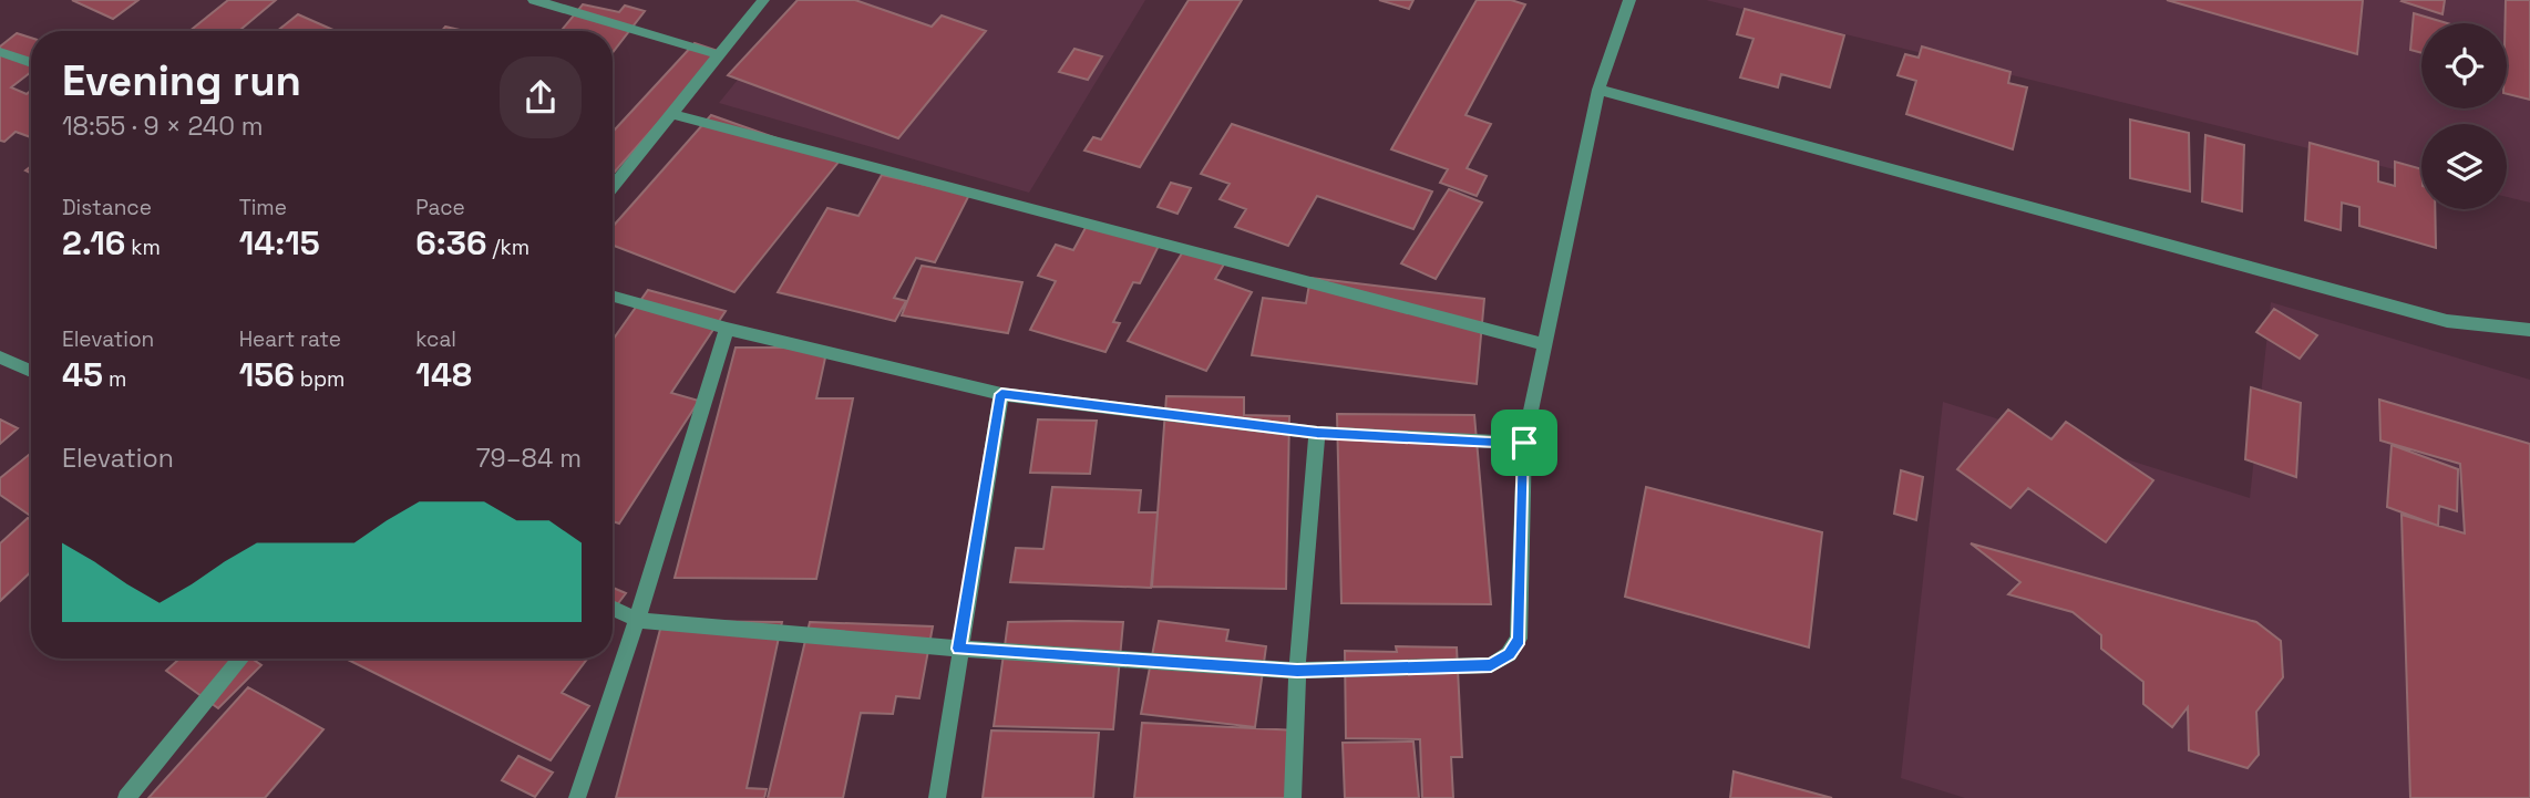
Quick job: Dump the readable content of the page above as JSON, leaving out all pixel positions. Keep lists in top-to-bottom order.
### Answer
{
  "page": {
    "heading": ["Evening run", "18:55 · 9 × 240 m"],
    "stats": [
      ["Distance", "2.16 km"],
      ["Time", "14:15"],
      ["Pace", "6:36 /km"],
      ["Elevation", "45 m"],
      ["Heart rate", "156 bpm"],
      ["kcal", "148"]
    ],
    "chart": ["Elevation", "79–84 m"]
  }
}
